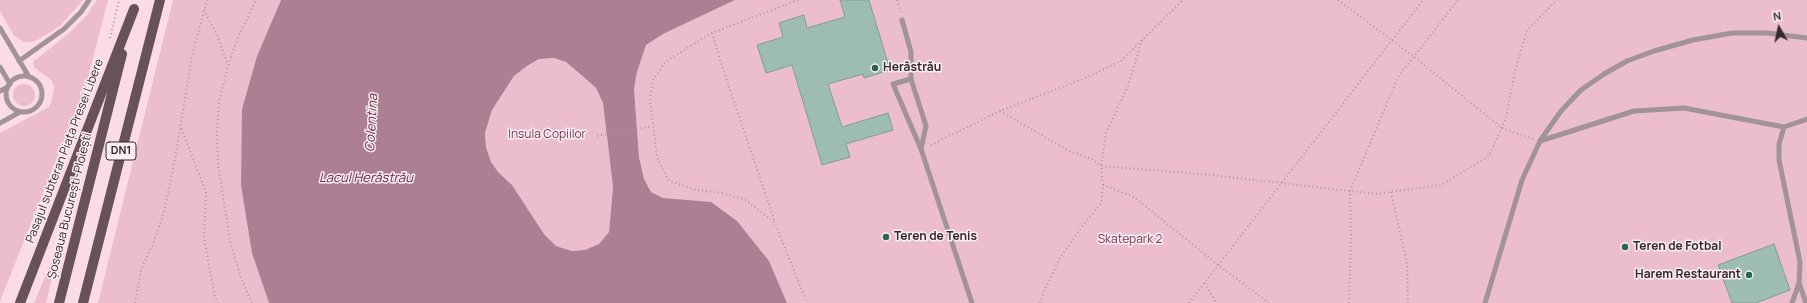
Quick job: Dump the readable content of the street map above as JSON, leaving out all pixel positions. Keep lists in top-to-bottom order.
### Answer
{
  "streets": {
    "main road": ["Pasajul subteran Piața Presei Libere", "DN1", "Șoseaua București-Ploiești"]
  },
  "crossings": [
    ["Pasajul subteran Piața Presei Libere", "Șoseaua București-Ploiești"]
  ],
  "water": ["Colentina", "Lacul Herăstrău"],
  "parks": ["Insula Copiilor", "Skatepark 2"],
  "places": [
    "Herăstrău",
    "Teren de Tenis",
    "Teren de Fotbal",
    "Harem Restaurant"
  ],
  "north": "top"
}
